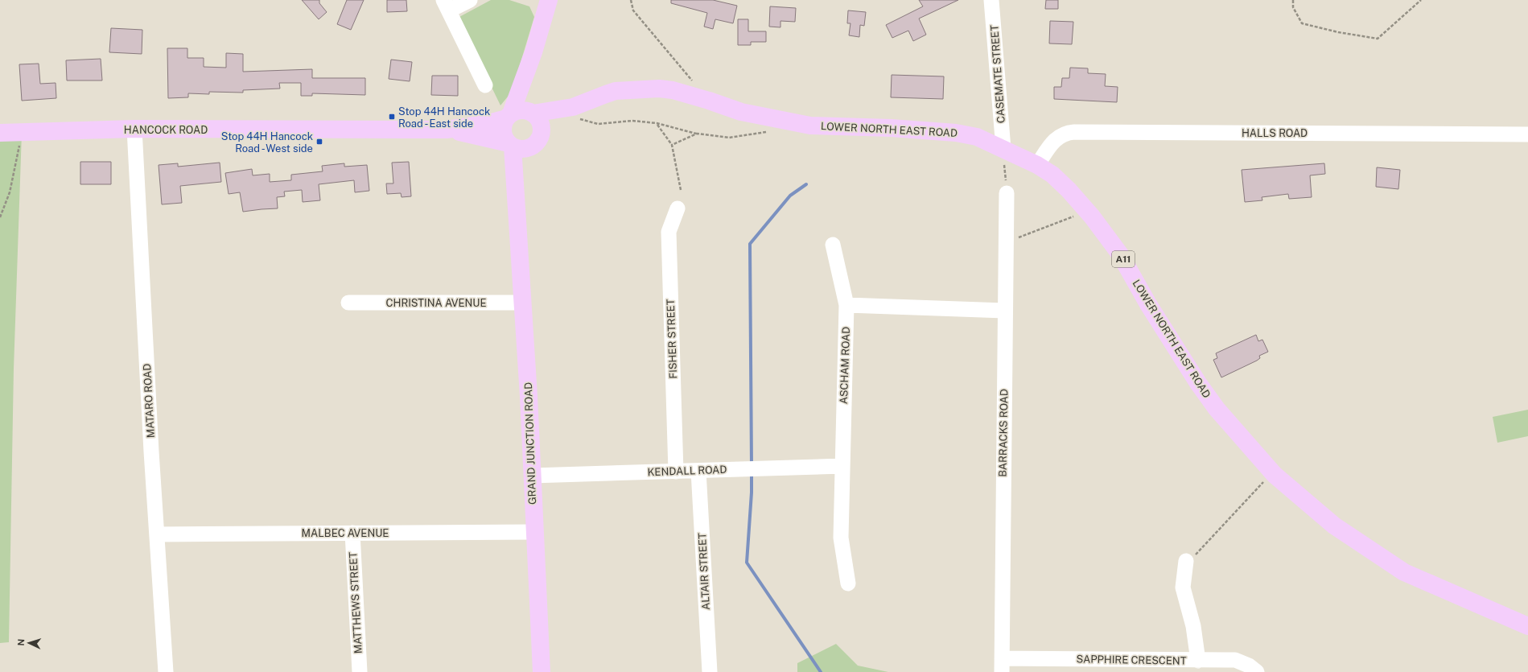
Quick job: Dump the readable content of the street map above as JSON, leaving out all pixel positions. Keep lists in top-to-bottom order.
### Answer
{
  "streets": {
    "main road": [
      "HANCOCK ROAD",
      "LOWER NORTH EAST ROAD",
      "A11",
      "GRAND JUNCTION ROAD"
    ],
    "street": [
      "CASEMATE STREET",
      "HALLS ROAD",
      "CHRISTINA AVENUE",
      "FISHER STREET",
      "ASCHAM ROAD",
      "MATARO ROAD",
      "BARRACKS ROAD",
      "KENDALL ROAD",
      "MALBEC AVENUE",
      "ALTAIR STREET",
      "MATTHEWS STREET",
      "SAPPHIRE CRESCENT"
    ]
  },
  "crossings": [
    ["CASEMATE STREET", "LOWER NORTH EAST ROAD"],
    ["HANCOCK ROAD", "LOWER NORTH EAST ROAD"],
    ["HANCOCK ROAD", "A11"],
    ["HANCOCK ROAD", "MATARO ROAD"],
    ["HANCOCK ROAD", "GRAND JUNCTION ROAD"],
    ["LOWER NORTH EAST ROAD", "HALLS ROAD"],
    ["LOWER NORTH EAST ROAD", "A11"],
    ["LOWER NORTH EAST ROAD", "GRAND JUNCTION ROAD"],
    ["A11", "GRAND JUNCTION ROAD"],
    ["CHRISTINA AVENUE", "GRAND JUNCTION ROAD"],
    ["FISHER STREET", "KENDALL ROAD"],
    ["ASCHAM ROAD", "KENDALL ROAD"],
    ["MATARO ROAD", "MALBEC AVENUE"],
    ["BARRACKS ROAD", "SAPPHIRE CRESCENT"],
    ["GRAND JUNCTION ROAD", "KENDALL ROAD"],
    ["GRAND JUNCTION ROAD", "MALBEC AVENUE"],
    ["KENDALL ROAD", "ALTAIR STREET"],
    ["MALBEC AVENUE", "MATTHEWS STREET"]
  ],
  "places": {
    "transit": ["Stop 44H Hancock Road - East side", "Stop 44H Hancock Road - West side"]
  },
  "north": "left"
}
